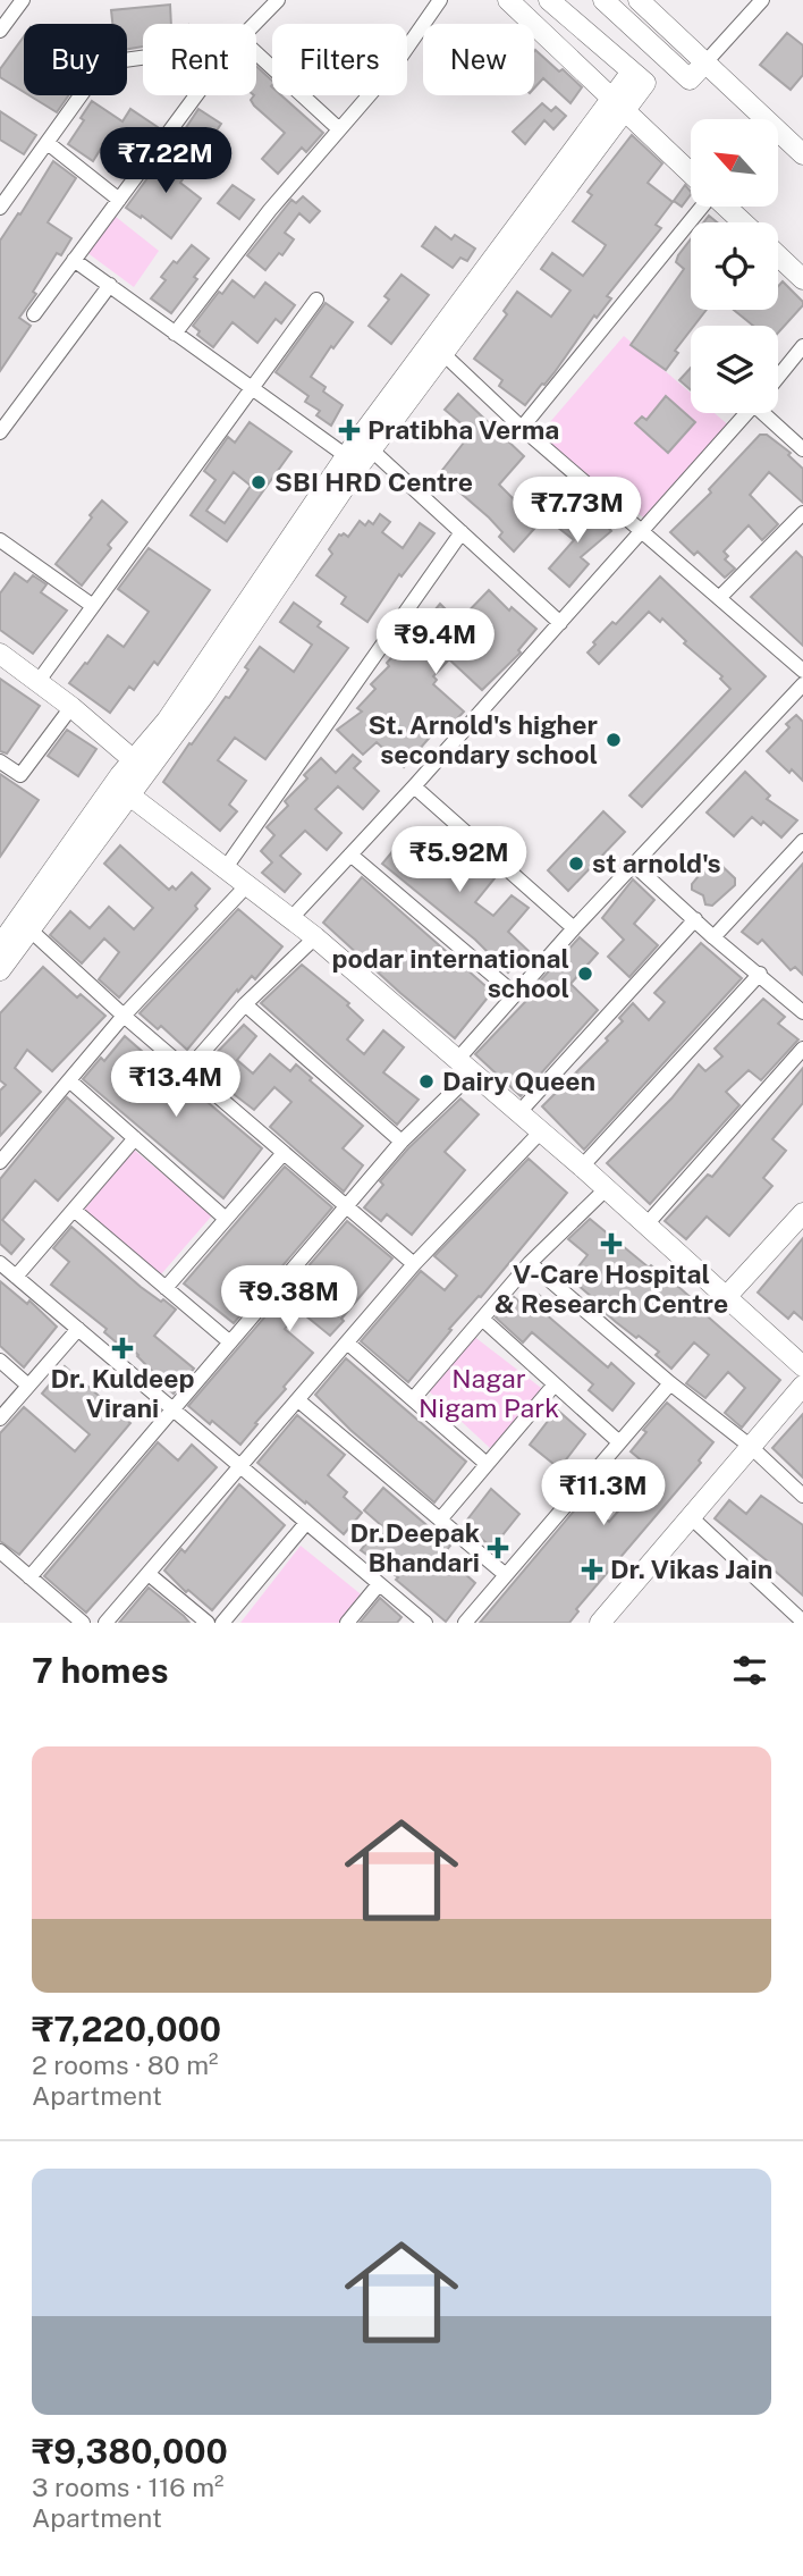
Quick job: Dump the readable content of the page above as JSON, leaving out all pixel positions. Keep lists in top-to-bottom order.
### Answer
{
  "parks": ["Nagar Nigam Park"],
  "places": {
    "health": [
      "Pratibha Verma",
      "V-Care Hospital & Research Centre",
      "Dr. Kuldeep Virani",
      "Dr.Deepak Bhandari",
      "Dr. Vikas Jain"
    ],
    "other": [
      "SBI HRD Centre",
      "St. Arnold's higher secondary school",
      "st arnold's",
      "podar international school",
      "Dairy Queen"
    ]
  },
  "north": "top left",
  "page": {
    "chip": [
      "Buy",
      "Rent",
      "Filters",
      "New"
    ],
    "price": [
      "₹7.22M",
      "₹7.73M",
      "₹9.4M",
      "₹5.92M",
      "₹13.4M",
      "₹9.38M",
      "₹11.3M"
    ],
    "heading": "7 homes",
    "list": [
      {
        "name": "₹7,220,000",
        "note": "2 rooms · 80 m² · Apartment"
      },
      {
        "name": "₹9,380,000",
        "note": "3 rooms · 116 m² · Apartment"
      }
    ]
  }
}
